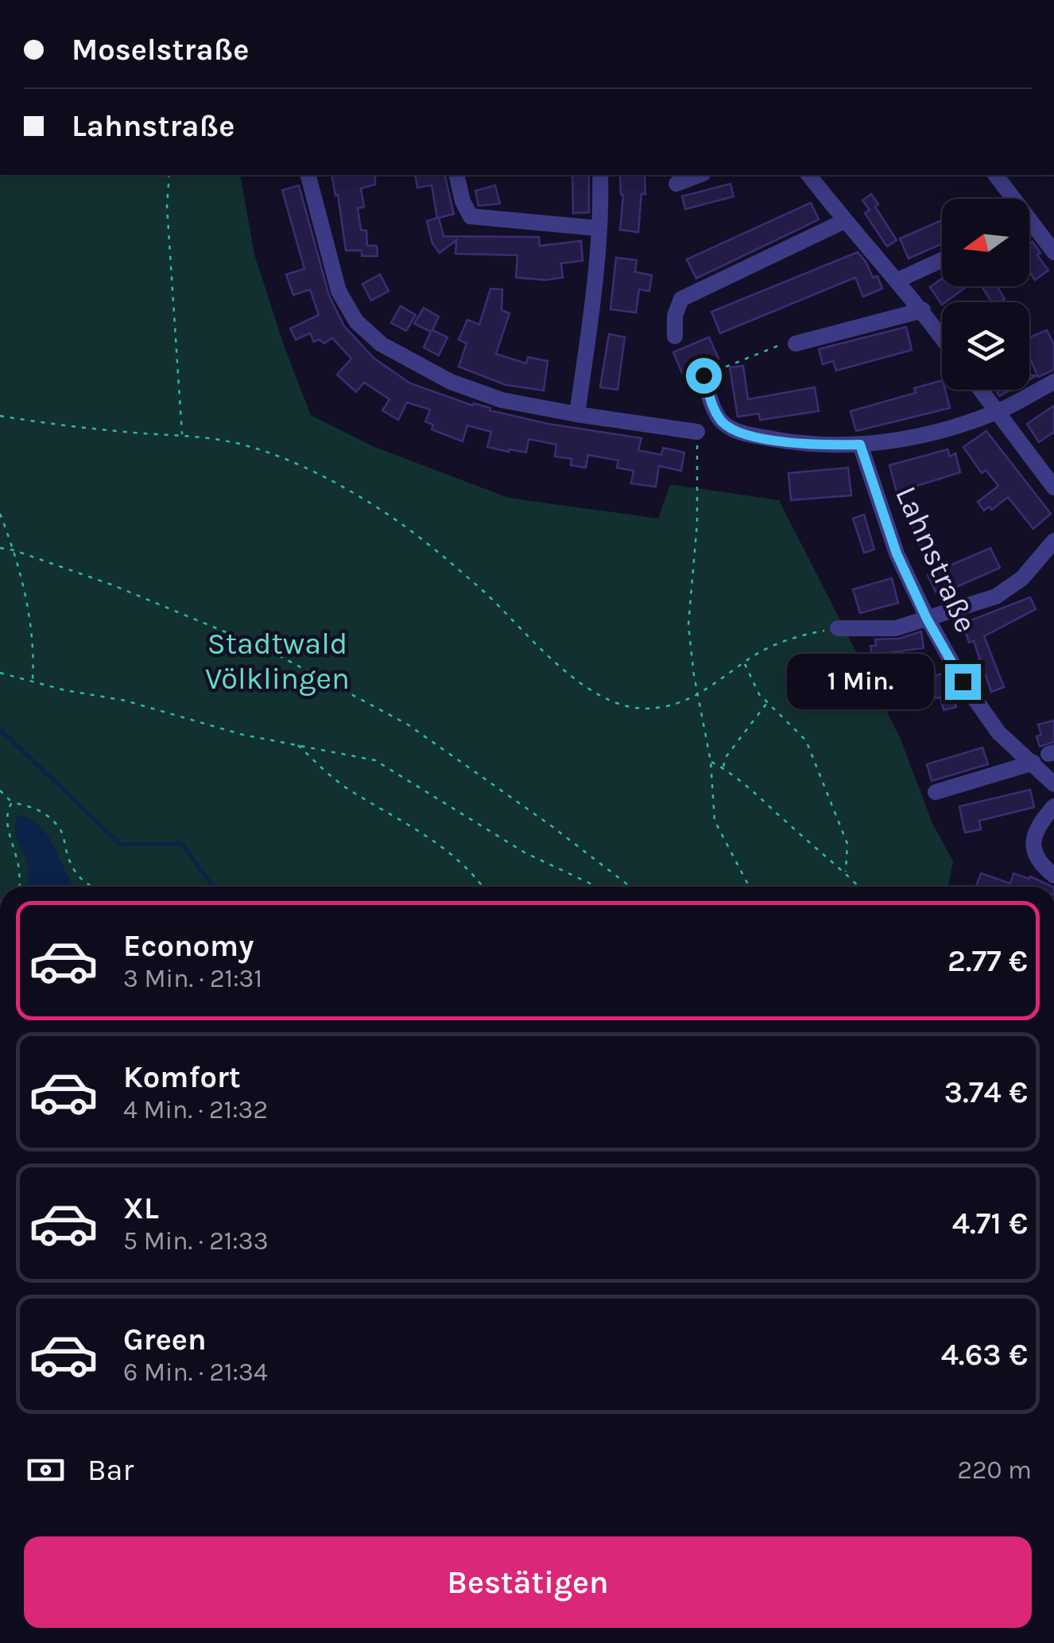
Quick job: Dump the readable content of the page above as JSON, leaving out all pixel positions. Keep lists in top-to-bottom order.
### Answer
{
  "streets": {
    "street": ["Lahnstraße"]
  },
  "parks": ["Stadtwald Völklingen"],
  "north": "left",
  "page": {
    "banner": ["Moselstraße", "Lahnstraße"],
    "bubble": "1 Min.",
    "list": [
      {
        "name": "Economy",
        "note": "3 Min. · 21:31",
        "value": "2.77 €"
      },
      {
        "name": "Komfort",
        "note": "4 Min. · 21:32",
        "value": "3.74 €"
      },
      {
        "name": "XL",
        "note": "5 Min. · 21:33",
        "value": "4.71 €"
      },
      {
        "name": "Green",
        "note": "6 Min. · 21:34",
        "value": "4.63 €"
      }
    ],
    "pay": ["Bar", "220 m"],
    "buttons": "Bestätigen"
  }
}
